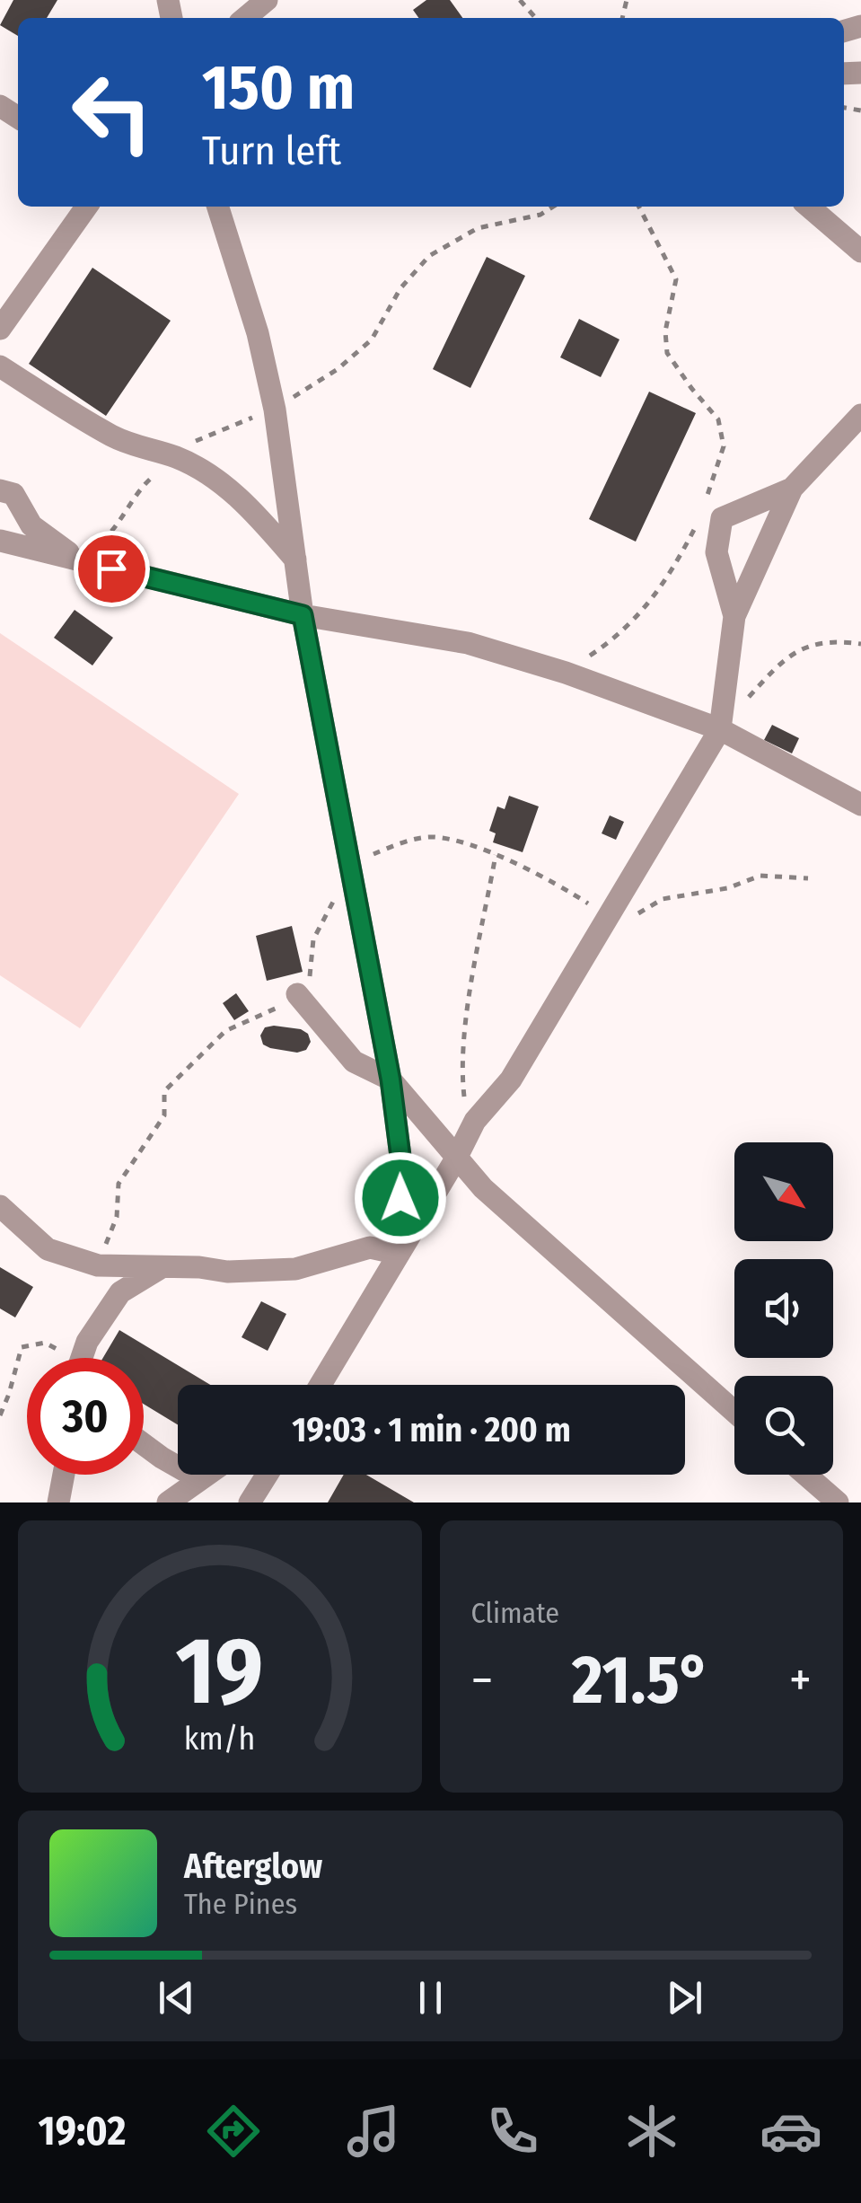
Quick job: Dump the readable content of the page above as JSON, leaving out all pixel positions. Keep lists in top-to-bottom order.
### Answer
{
  "north": "bottom right",
  "page": {
    "turn": ["150 m", "Turn left"],
    "limit": "30",
    "trip": "19:03 · 1 min · 200 m",
    "tile": "Climate",
    "heat": ["−", "21.5°", "+"],
    "song": ["Afterglow", "The Pines"],
    "tabs": "19:02",
    "gauge": ["19", "km/h"]
  }
}
